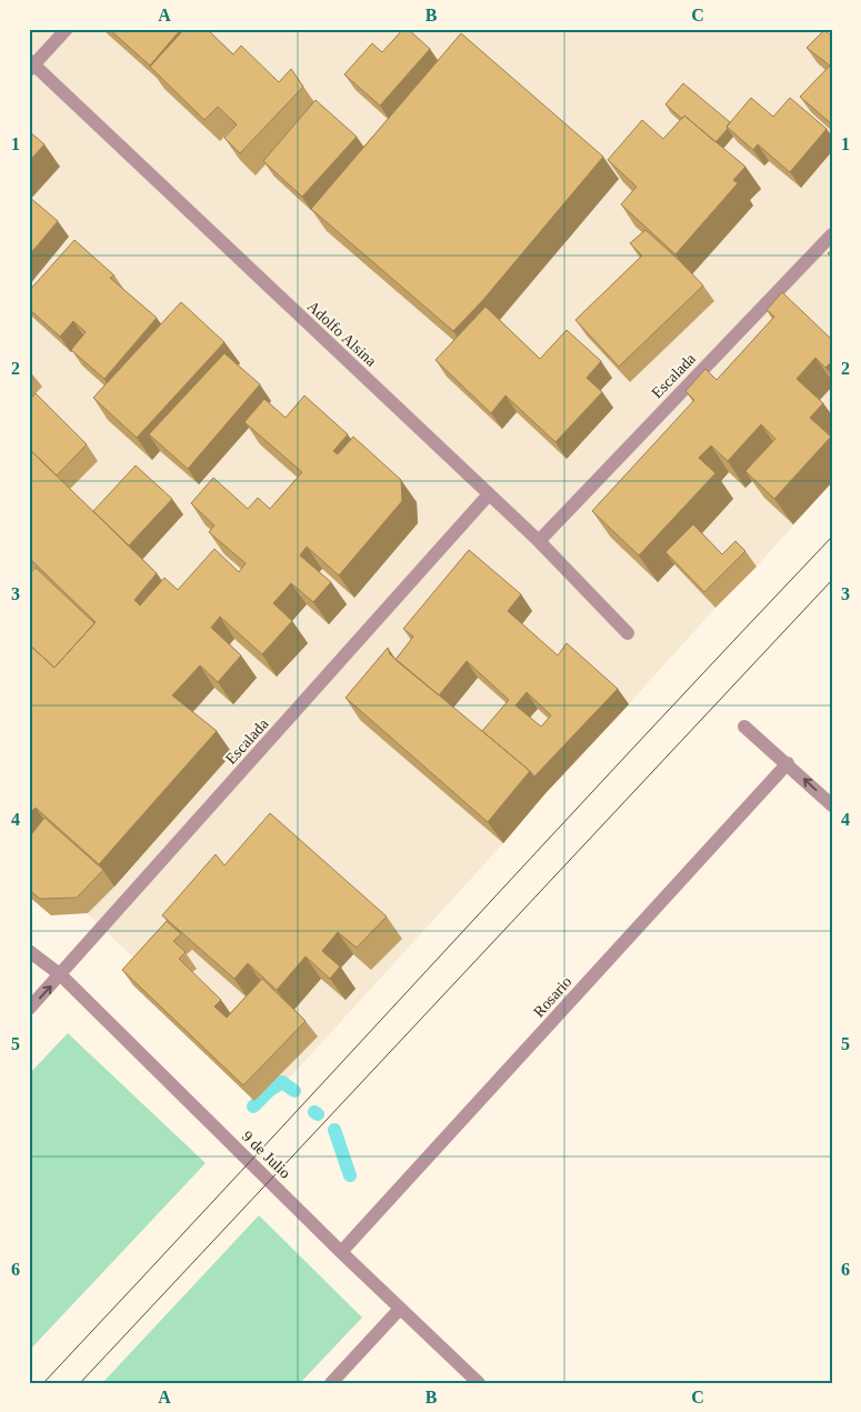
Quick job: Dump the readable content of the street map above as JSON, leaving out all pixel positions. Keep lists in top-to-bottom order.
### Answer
{
  "streets": {
    "street": [
      "Adolfo Alsina",
      "Escalada",
      "Rosario",
      "9 de Julio"
    ]
  },
  "crossings": [
    ["Adolfo Alsina", "Escalada"],
    ["Escalada", "9 de Julio"],
    ["Rosario", "9 de Julio"]
  ],
  "grid": {
    "columns": ["A", "B", "C"],
    "rows": [
      "1",
      "2",
      "3",
      "4",
      "5",
      "6"
    ]
  }
}
